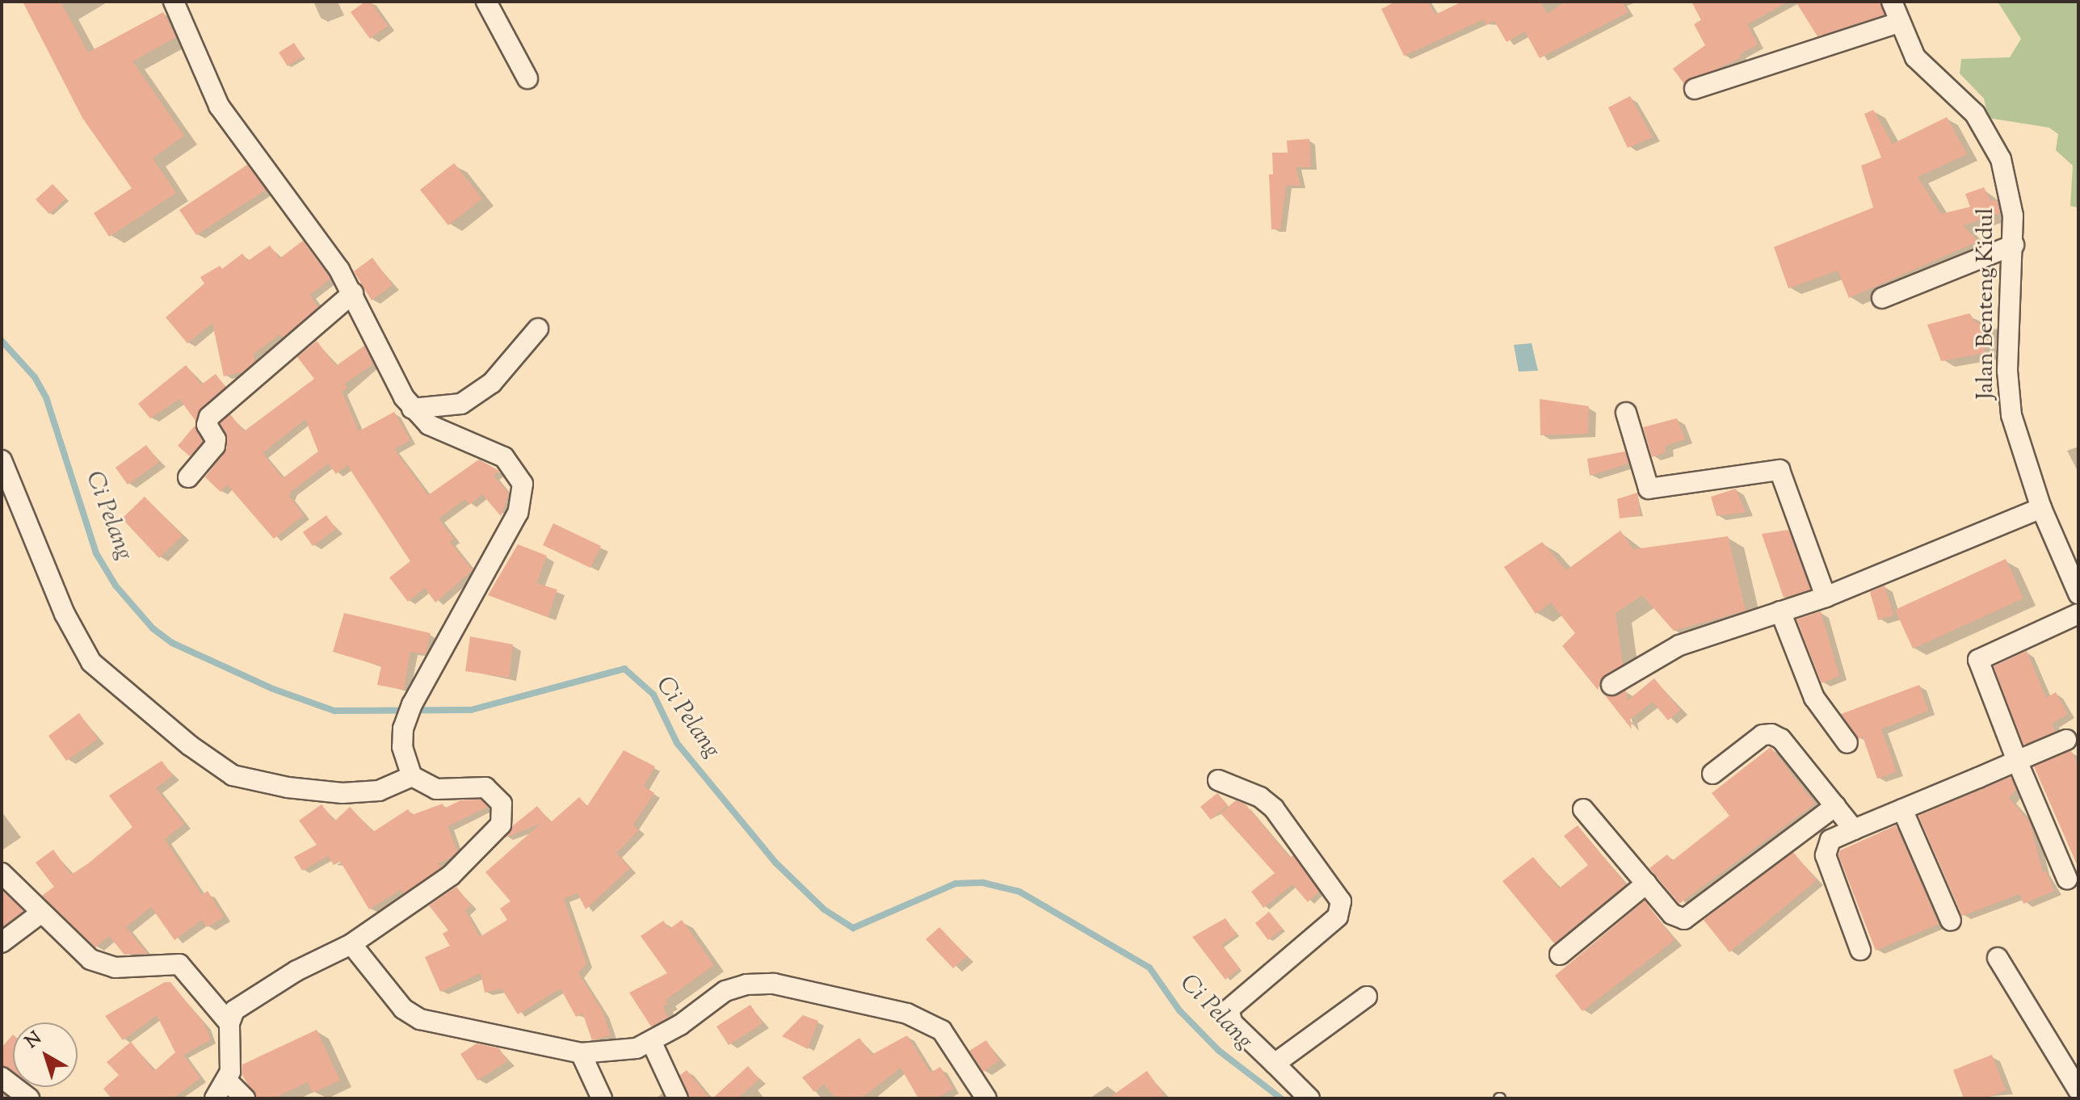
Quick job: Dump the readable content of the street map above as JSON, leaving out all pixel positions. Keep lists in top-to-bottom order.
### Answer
{
  "streets": {
    "street": ["Jalan Benteng Kidul"]
  },
  "water": ["Ci Pelang"],
  "north": "top left"
}
